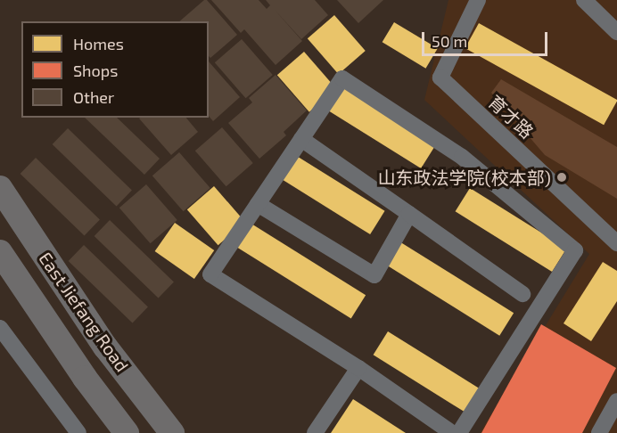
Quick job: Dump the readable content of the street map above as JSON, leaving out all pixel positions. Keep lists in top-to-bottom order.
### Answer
{
  "streets": {
    "main road": ["East Jiefang Road"],
    "street": ["育才路"]
  },
  "places": ["山东政法学院(校本部)"],
  "legend": ["Homes", "Shops", "Other"],
  "scale_bar": "50 m"
}
